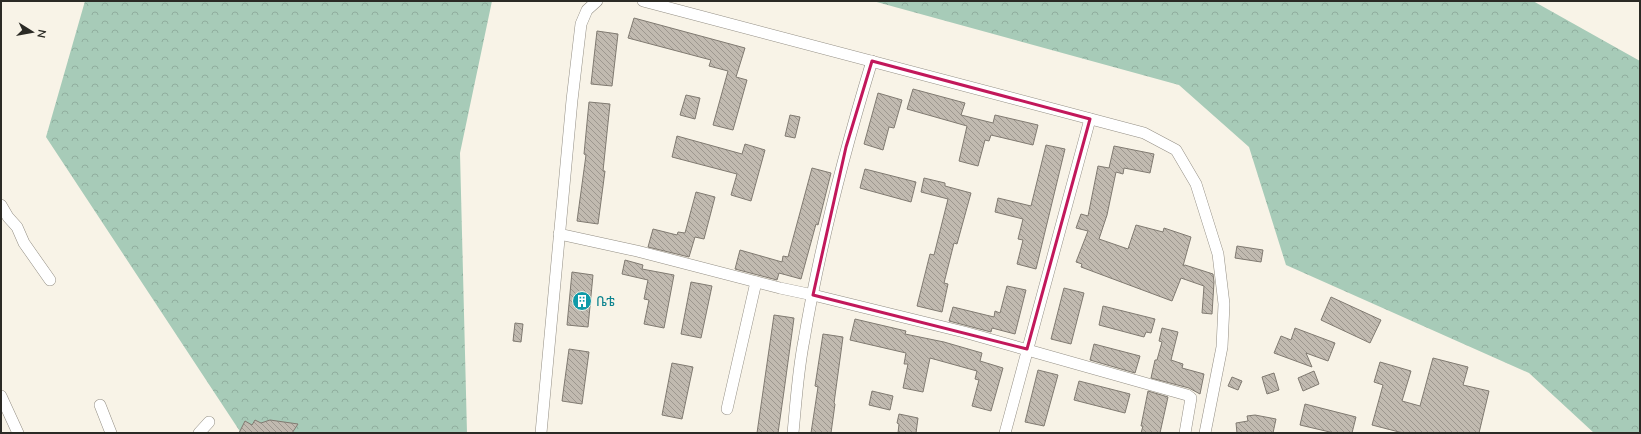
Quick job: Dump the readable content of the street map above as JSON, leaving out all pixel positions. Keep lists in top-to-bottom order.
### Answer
{
  "places": {
    "building": ["ቤቴ"]
  },
  "north": "right"
}
